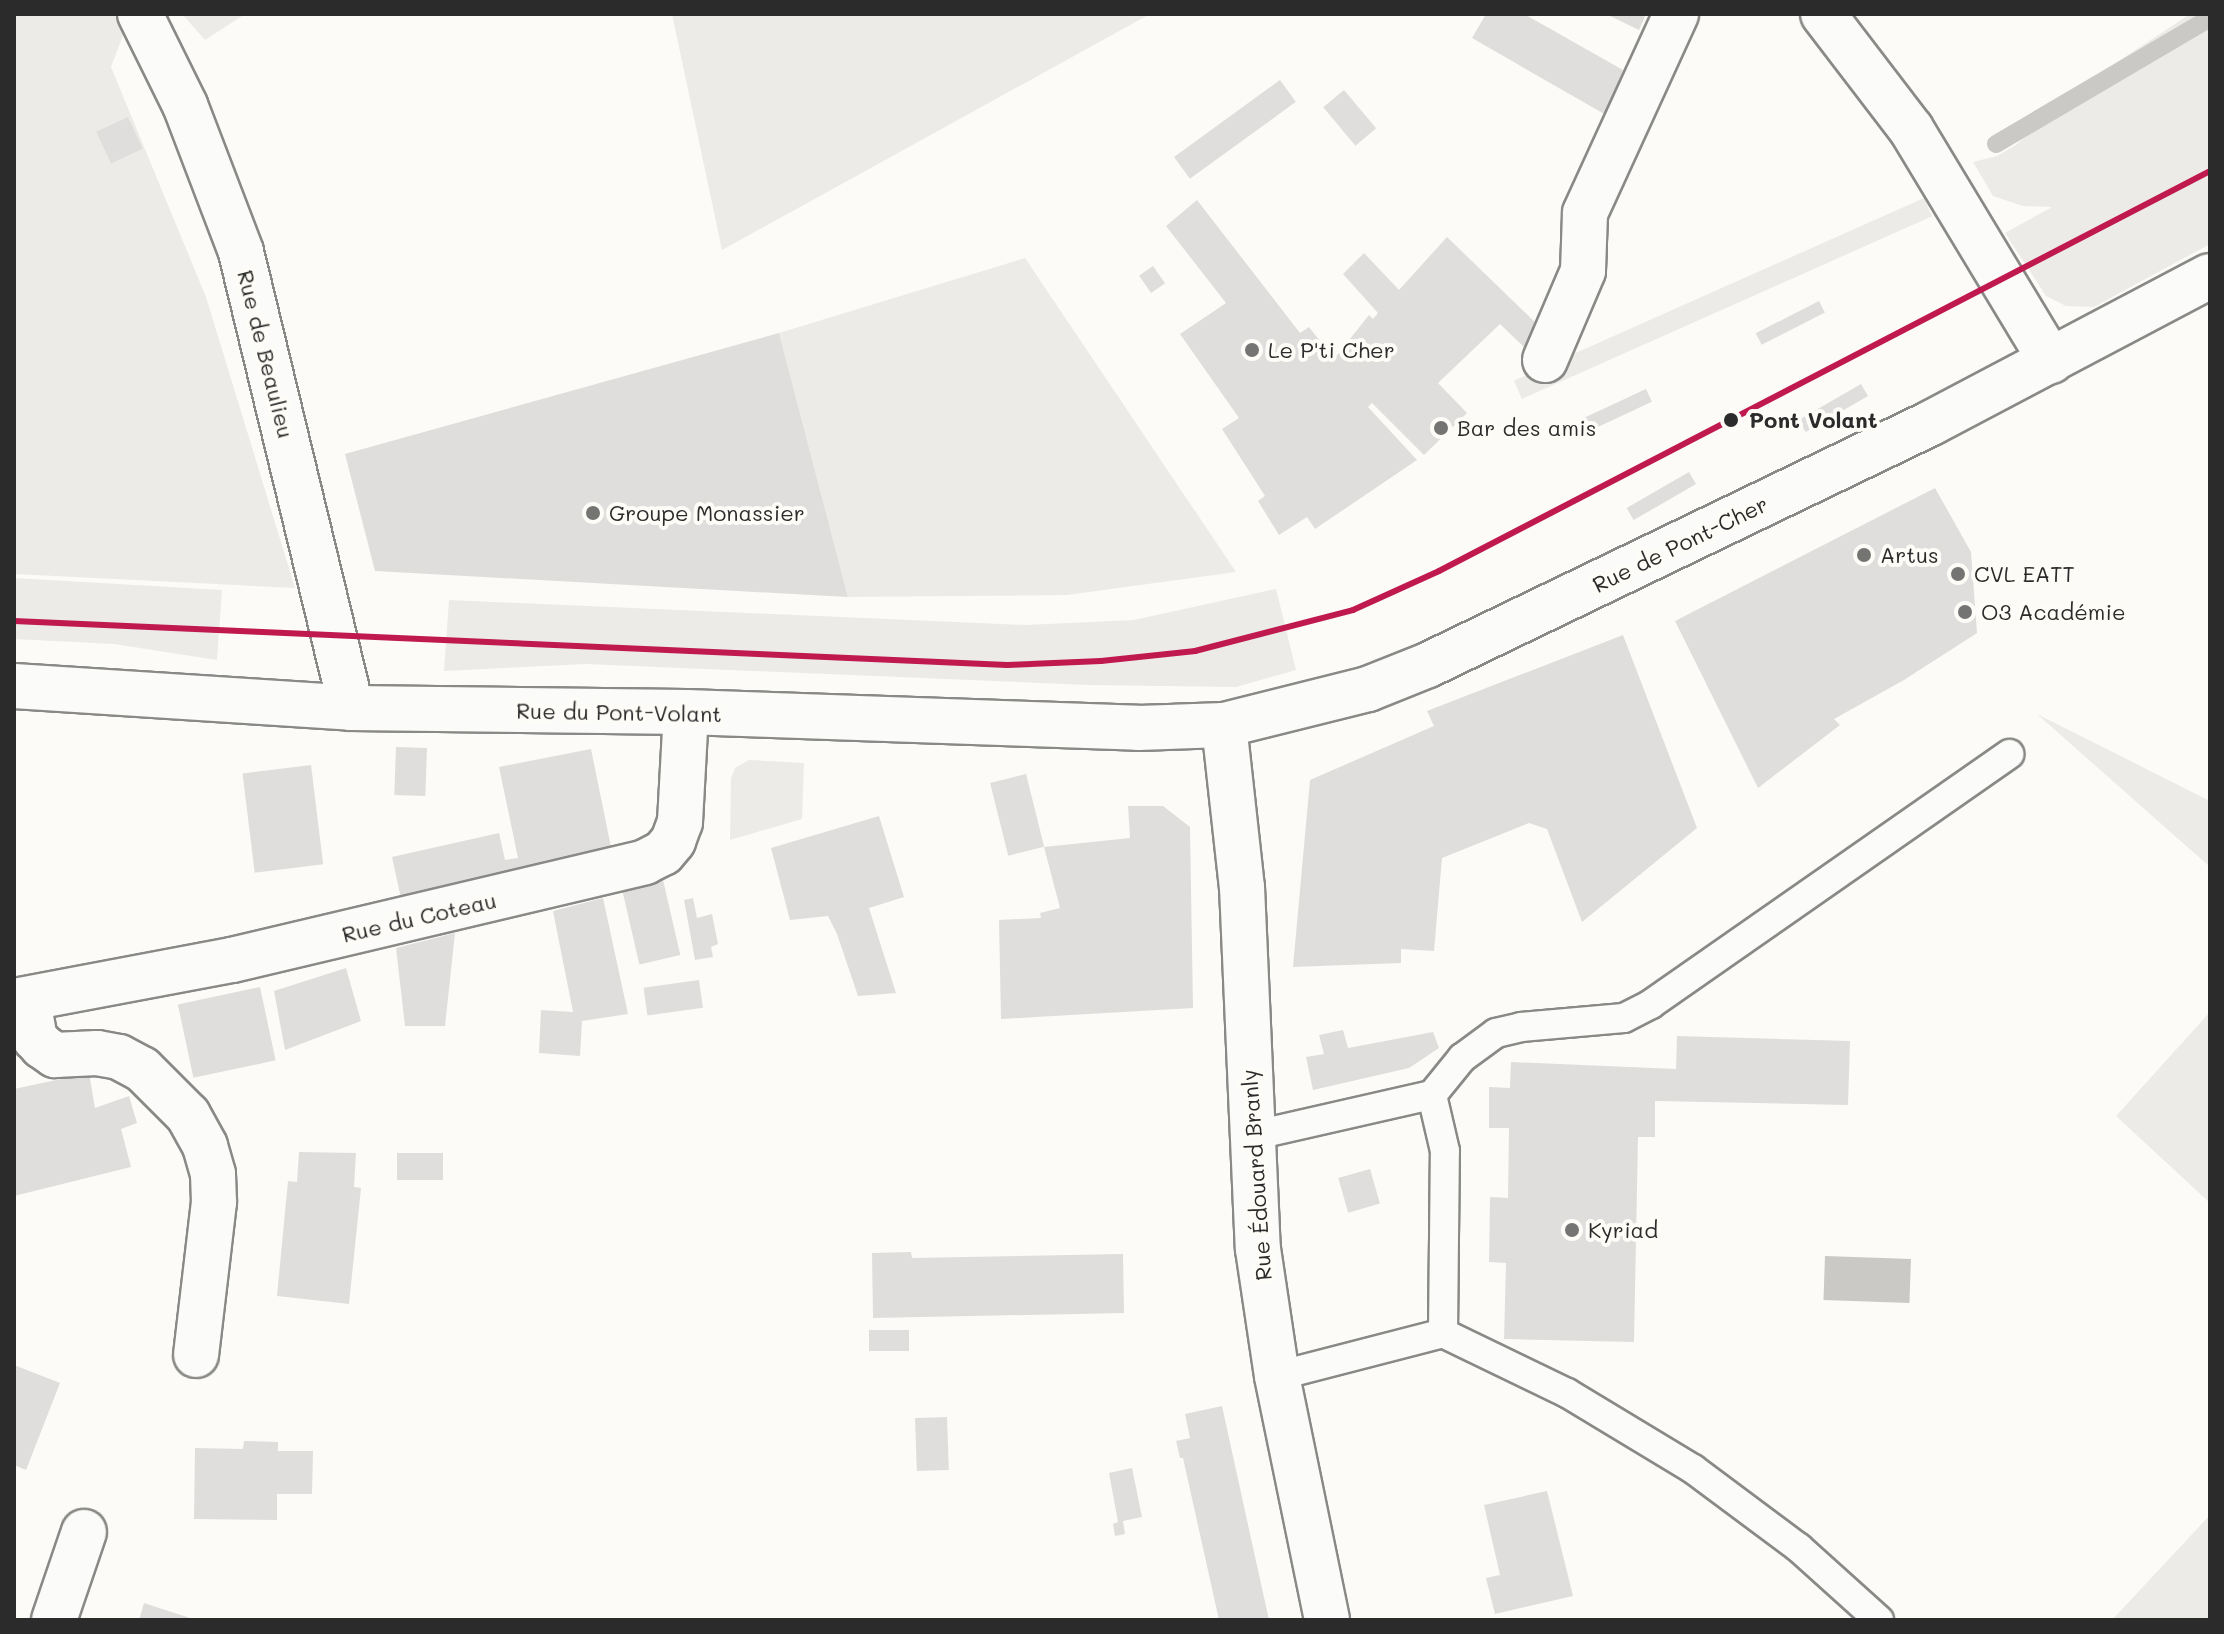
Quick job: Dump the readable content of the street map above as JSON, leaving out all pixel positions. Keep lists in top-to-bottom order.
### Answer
{
  "streets": {
    "street": [
      "Rue de Beaulieu",
      "Rue de Pont-Cher",
      "Rue du Pont-Volant",
      "Rue du Coteau",
      "Rue Édouard Branly"
    ]
  },
  "crossings": [
    ["Rue de Beaulieu", "Rue du Pont-Volant"],
    ["Rue de Pont-Cher", "Rue du Pont-Volant"],
    ["Rue de Pont-Cher", "Rue Édouard Branly"],
    ["Rue du Pont-Volant", "Rue du Coteau"],
    ["Rue du Pont-Volant", "Rue Édouard Branly"]
  ],
  "places": [
    "Le P'ti Cher",
    "Pont Volant",
    "Bar des amis",
    "Groupe Monassier",
    "Artus",
    "CVL EATT",
    "O3 Académie",
    "Kyriad"
  ]
}
